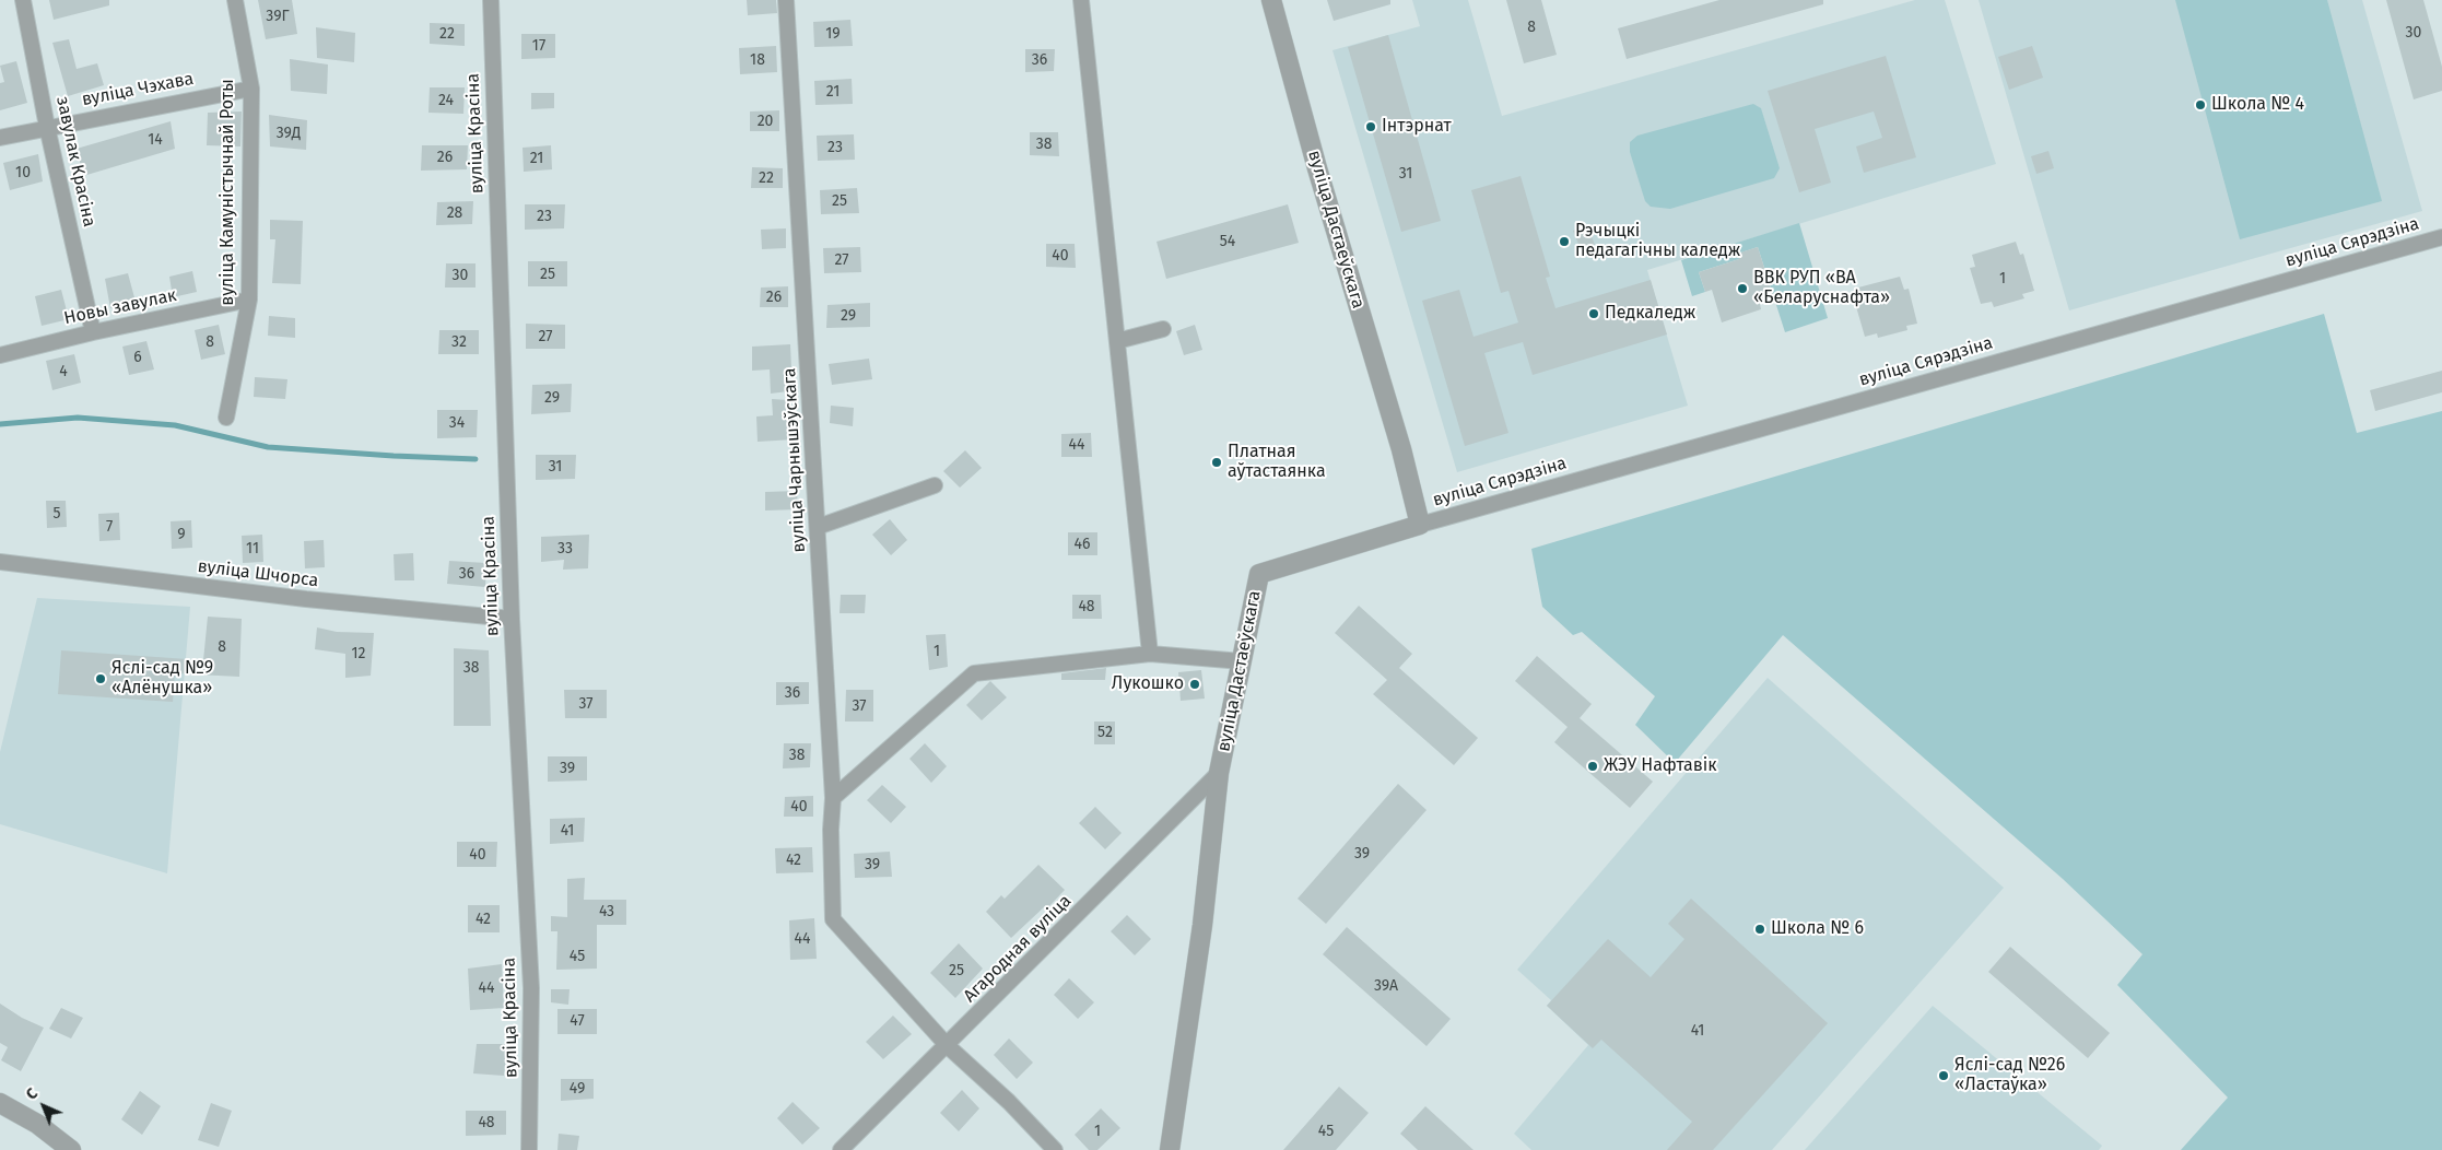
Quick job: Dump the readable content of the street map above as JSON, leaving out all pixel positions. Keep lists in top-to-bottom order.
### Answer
{
  "streets": {
    "street": [
      "вуліца Чэхава",
      "вуліца Красіна",
      "завулак Красіна",
      "вуліца Камуністычнай Роты",
      "вуліца Дастаеўскага",
      "вуліца Сярэдзіна",
      "Новы завулак",
      "вуліца Чарнышэўскага",
      "вуліца Шчорса",
      "Агародная вуліца"
    ]
  },
  "crossings": [
    ["вуліца Чэхава", "завулак Красіна"],
    ["вуліца Чэхава", "вуліца Камуністычнай Роты"],
    ["вуліца Красіна", "вуліца Шчорса"],
    ["завулак Красіна", "Новы завулак"],
    ["вуліца Камуністычнай Роты", "Новы завулак"],
    ["вуліца Дастаеўскага", "вуліца Сярэдзіна"],
    ["вуліца Дастаеўскага", "Агародная вуліца"],
    ["вуліца Чарнышэўскага", "Агародная вуліца"]
  ],
  "places": [
    "Школа № 4",
    "Інтэрнат",
    "Рэчыцкі педагагічны каледж",
    "ВВК РУП «ВА «Беларуснафта»",
    "Педкаледж",
    "Платная аўтастаянка",
    "Яслі-сад №9 «Алёнушка»",
    "Лукошко",
    "ЖЭУ Нафтавік",
    "Школа № 6",
    "Яслі-сад №26 «Ластаўка»"
  ],
  "house_numbers": [
    "39Г",
    "8",
    "30",
    "22",
    "19",
    "17",
    "18",
    "36",
    "21",
    "24",
    "20",
    "39Д",
    "14",
    "38",
    "23",
    "26",
    "21",
    "10",
    "31",
    "22",
    "25",
    "28",
    "23",
    "54",
    "40",
    "27",
    "25",
    "30",
    "1",
    "26",
    "29",
    "27",
    "8",
    "32",
    "6",
    "4",
    "29",
    "34",
    "44",
    "31",
    "5",
    "7",
    "9",
    "46",
    "11",
    "33",
    "36",
    "48",
    "8",
    "1",
    "12",
    "38",
    "36",
    "37",
    "37",
    "52",
    "38",
    "39",
    "40",
    "41",
    "39",
    "40",
    "42",
    "39",
    "43",
    "42",
    "44",
    "45",
    "25",
    "39А",
    "44",
    "47",
    "41",
    "49",
    "48",
    "1",
    "45"
  ],
  "north": "top left"
}
